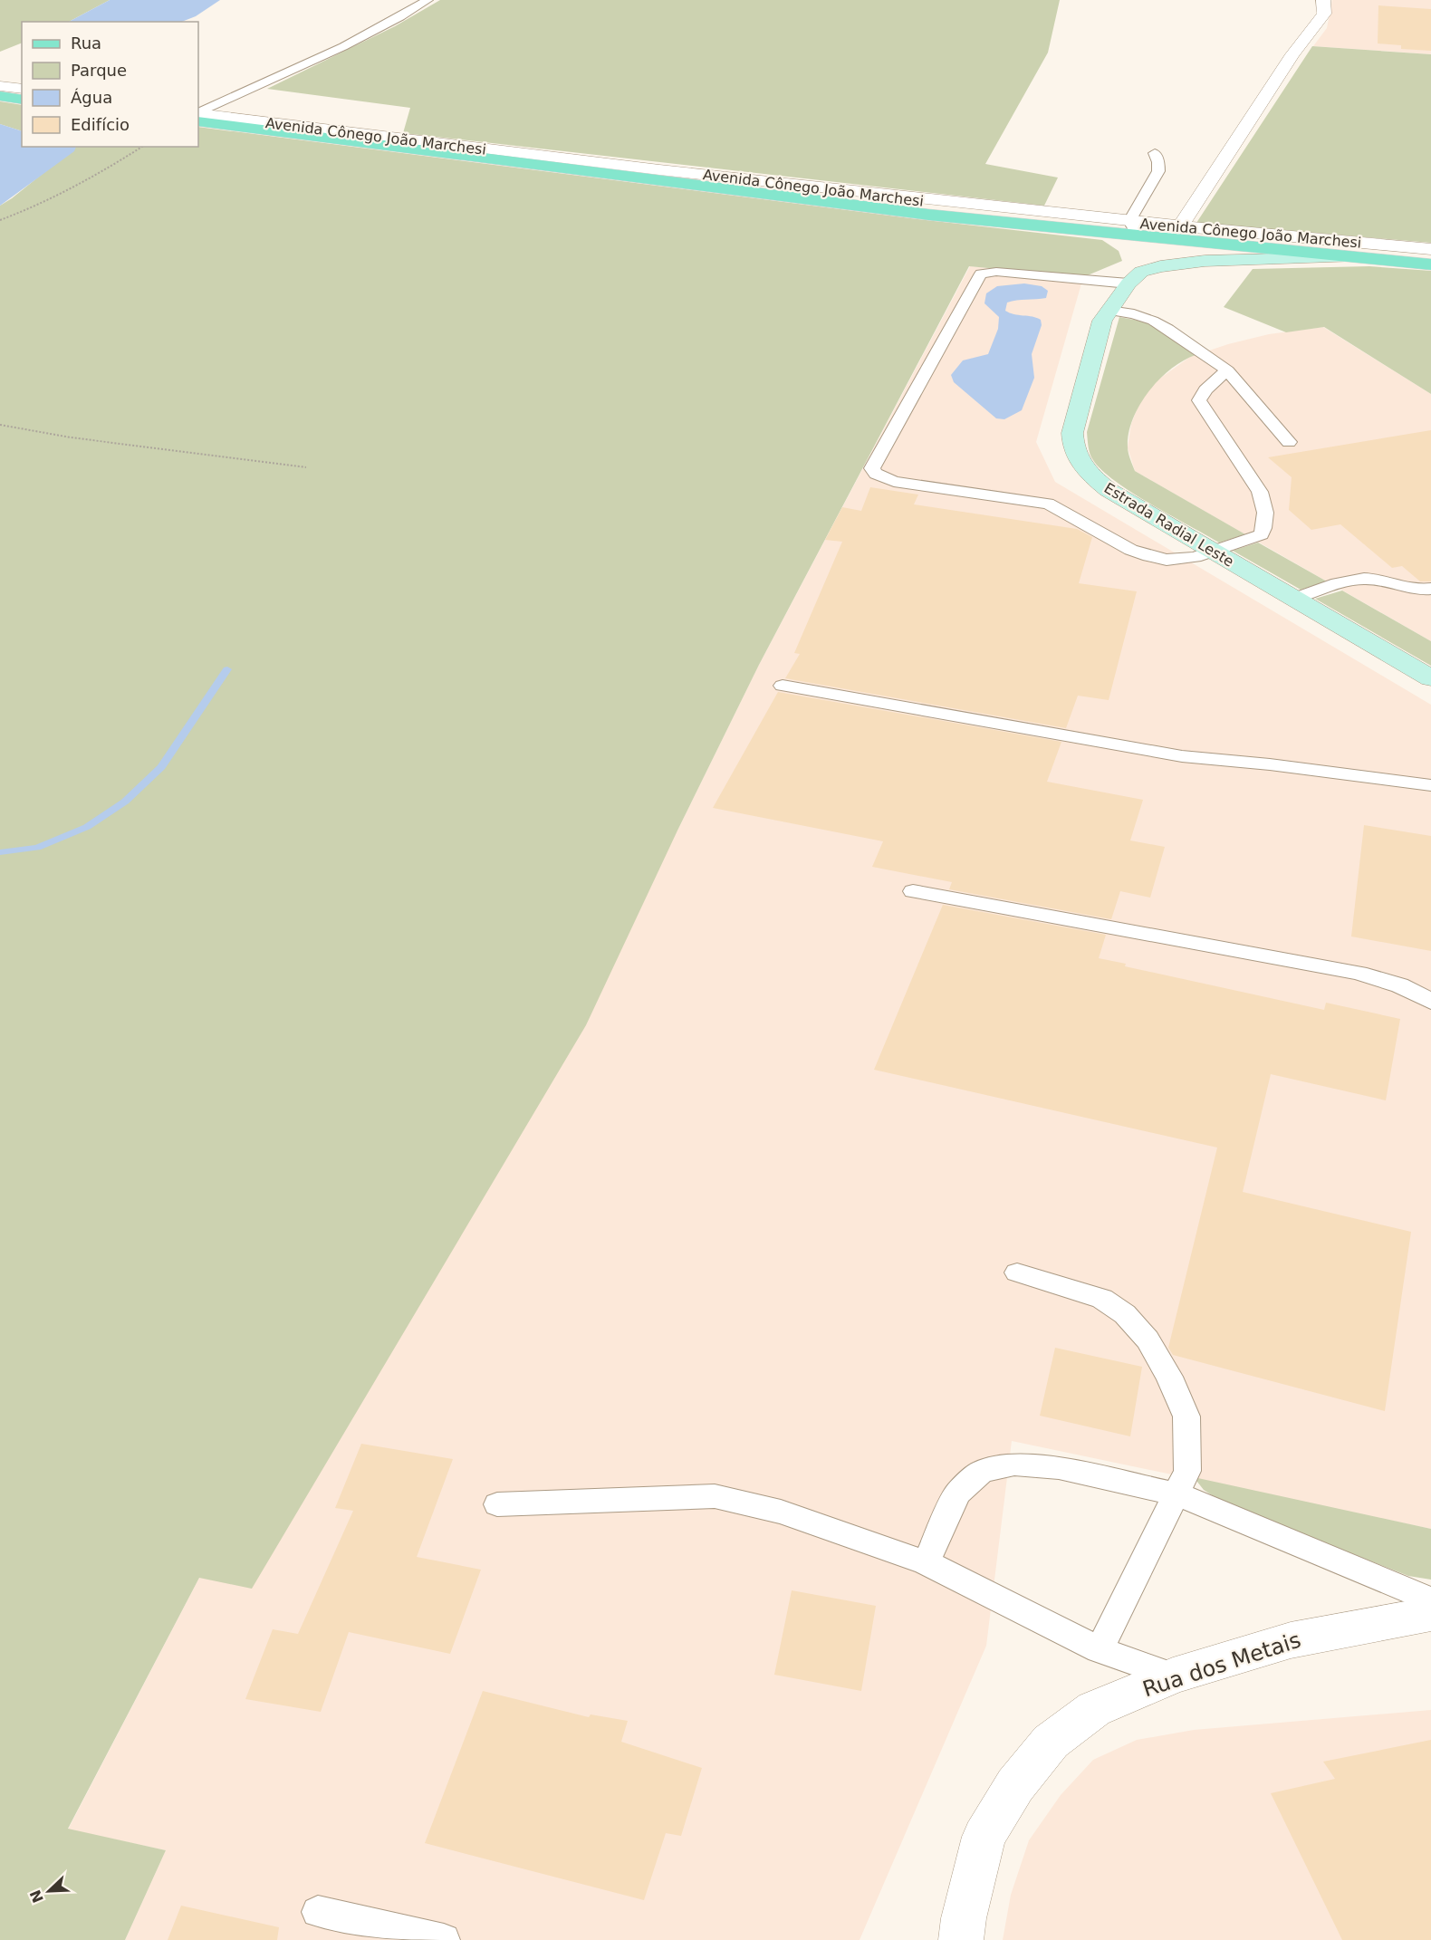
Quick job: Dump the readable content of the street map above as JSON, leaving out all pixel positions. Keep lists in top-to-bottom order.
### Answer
{
  "streets": {
    "street": ["Avenida Cônego João Marchesi", "Estrada Radial Leste", "Rua dos Metais"]
  },
  "crossings": [
    ["Avenida Cônego João Marchesi", "Estrada Radial Leste"]
  ],
  "legend": [
    "Rua",
    "Parque",
    "Água",
    "Edifício"
  ],
  "north": "bottom left"
}
